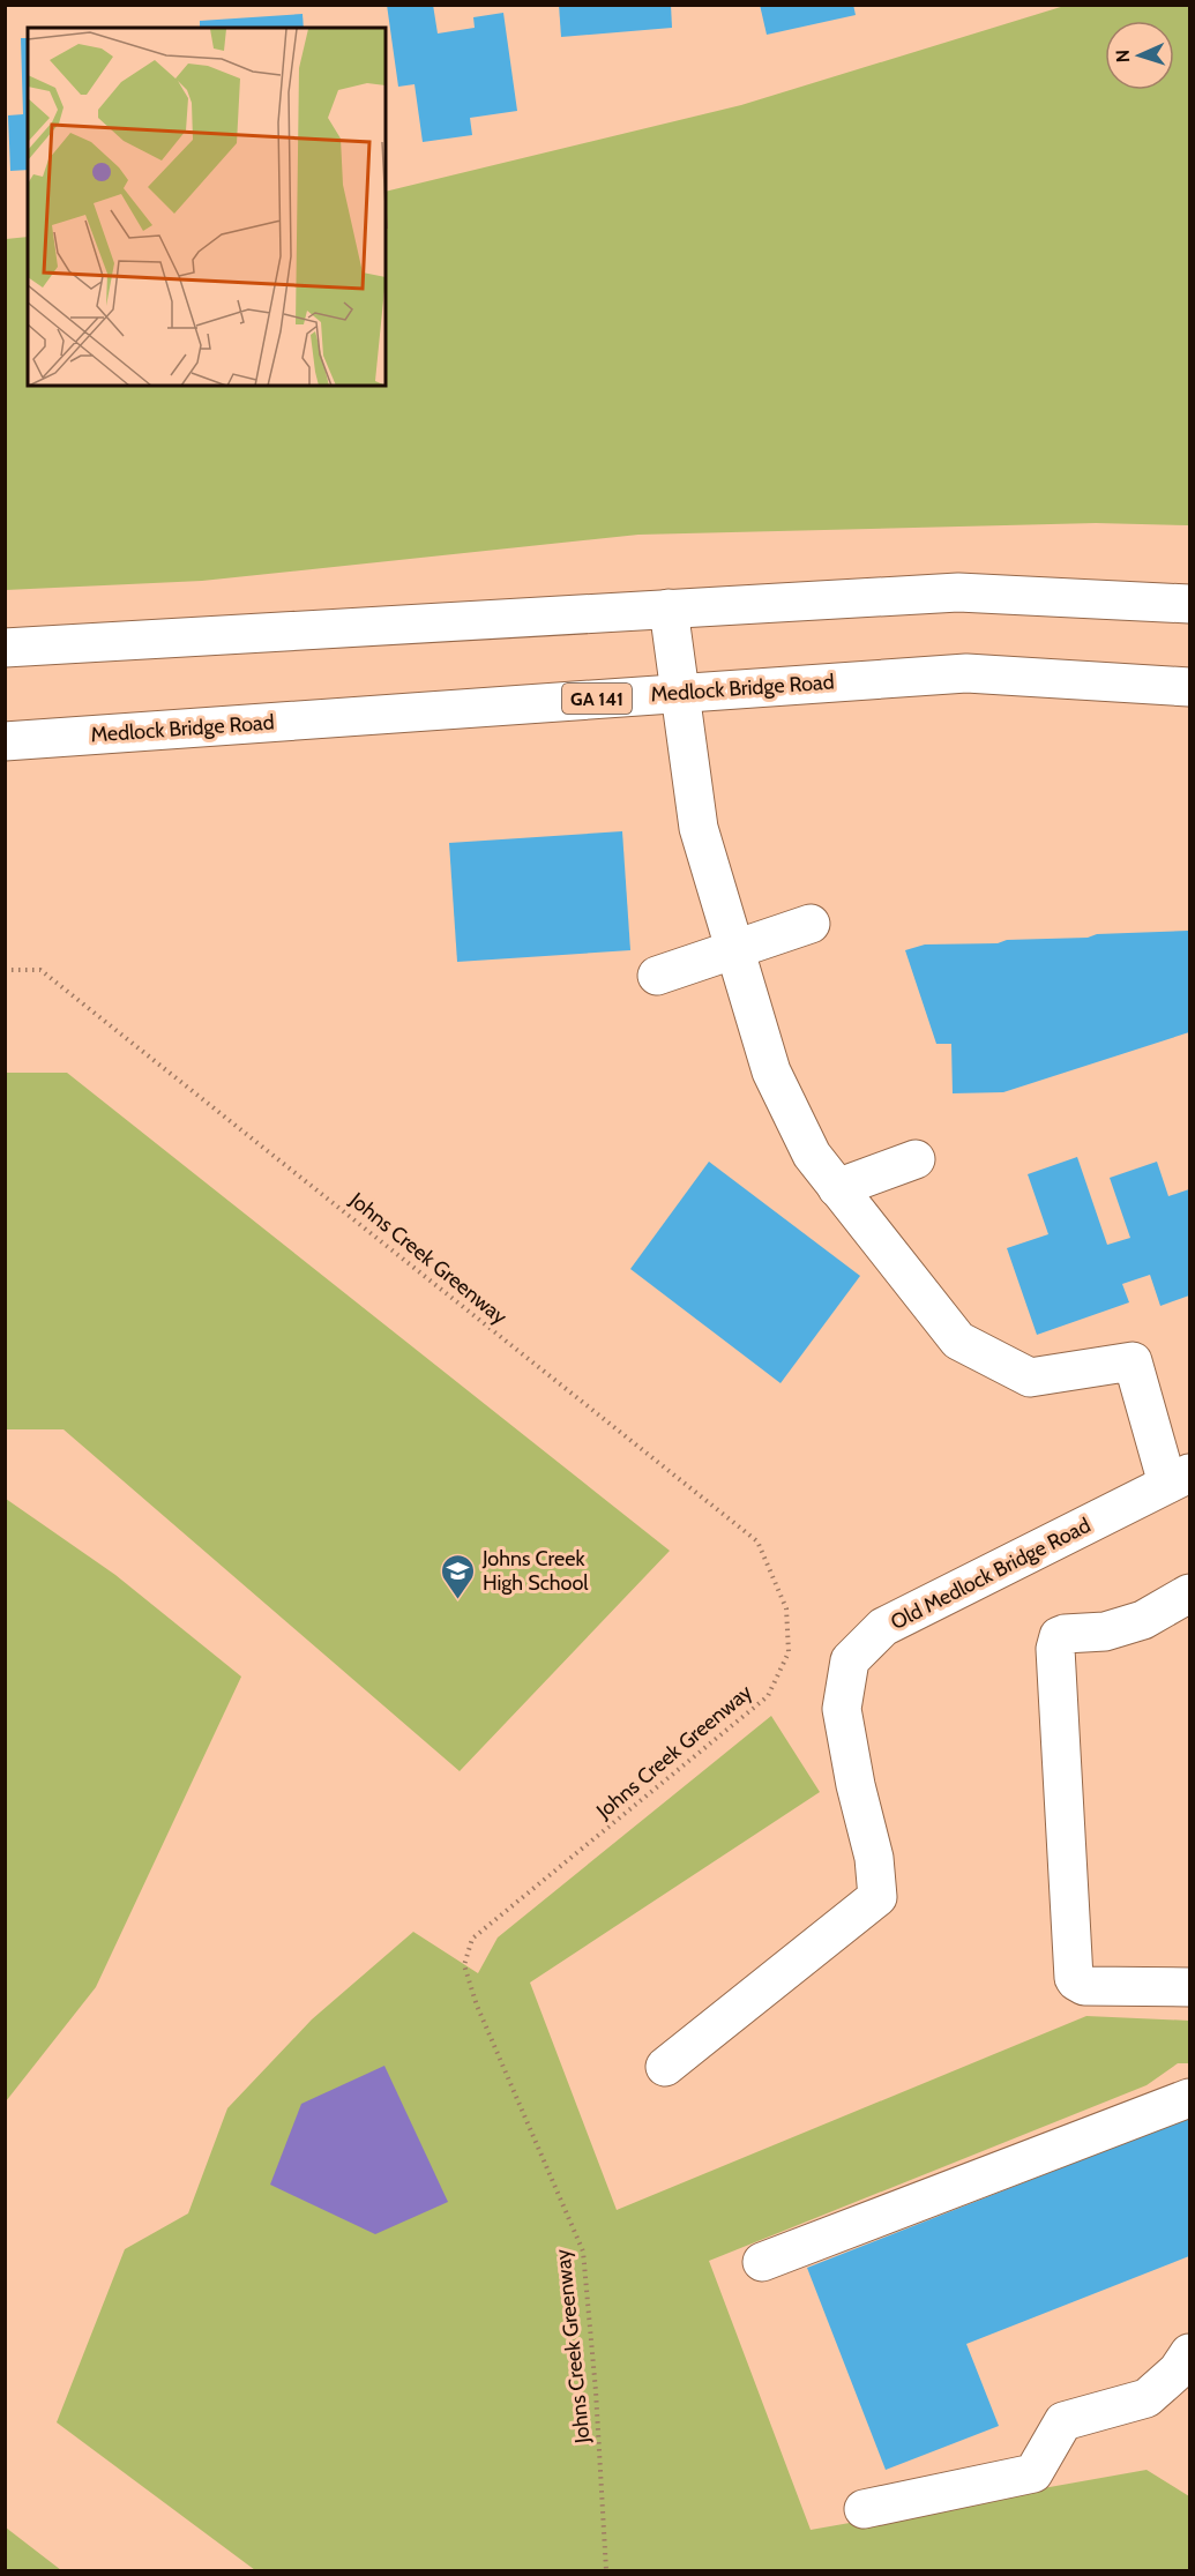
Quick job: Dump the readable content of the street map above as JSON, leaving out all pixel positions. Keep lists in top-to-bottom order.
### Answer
{
  "streets": {
    "main road": ["Medlock Bridge Road", "GA 141", "Old Medlock Bridge Road"],
    "path": ["Johns Creek Greenway"]
  },
  "places": {
    "school or university": ["Johns Creek High School"]
  },
  "north": "left"
}
